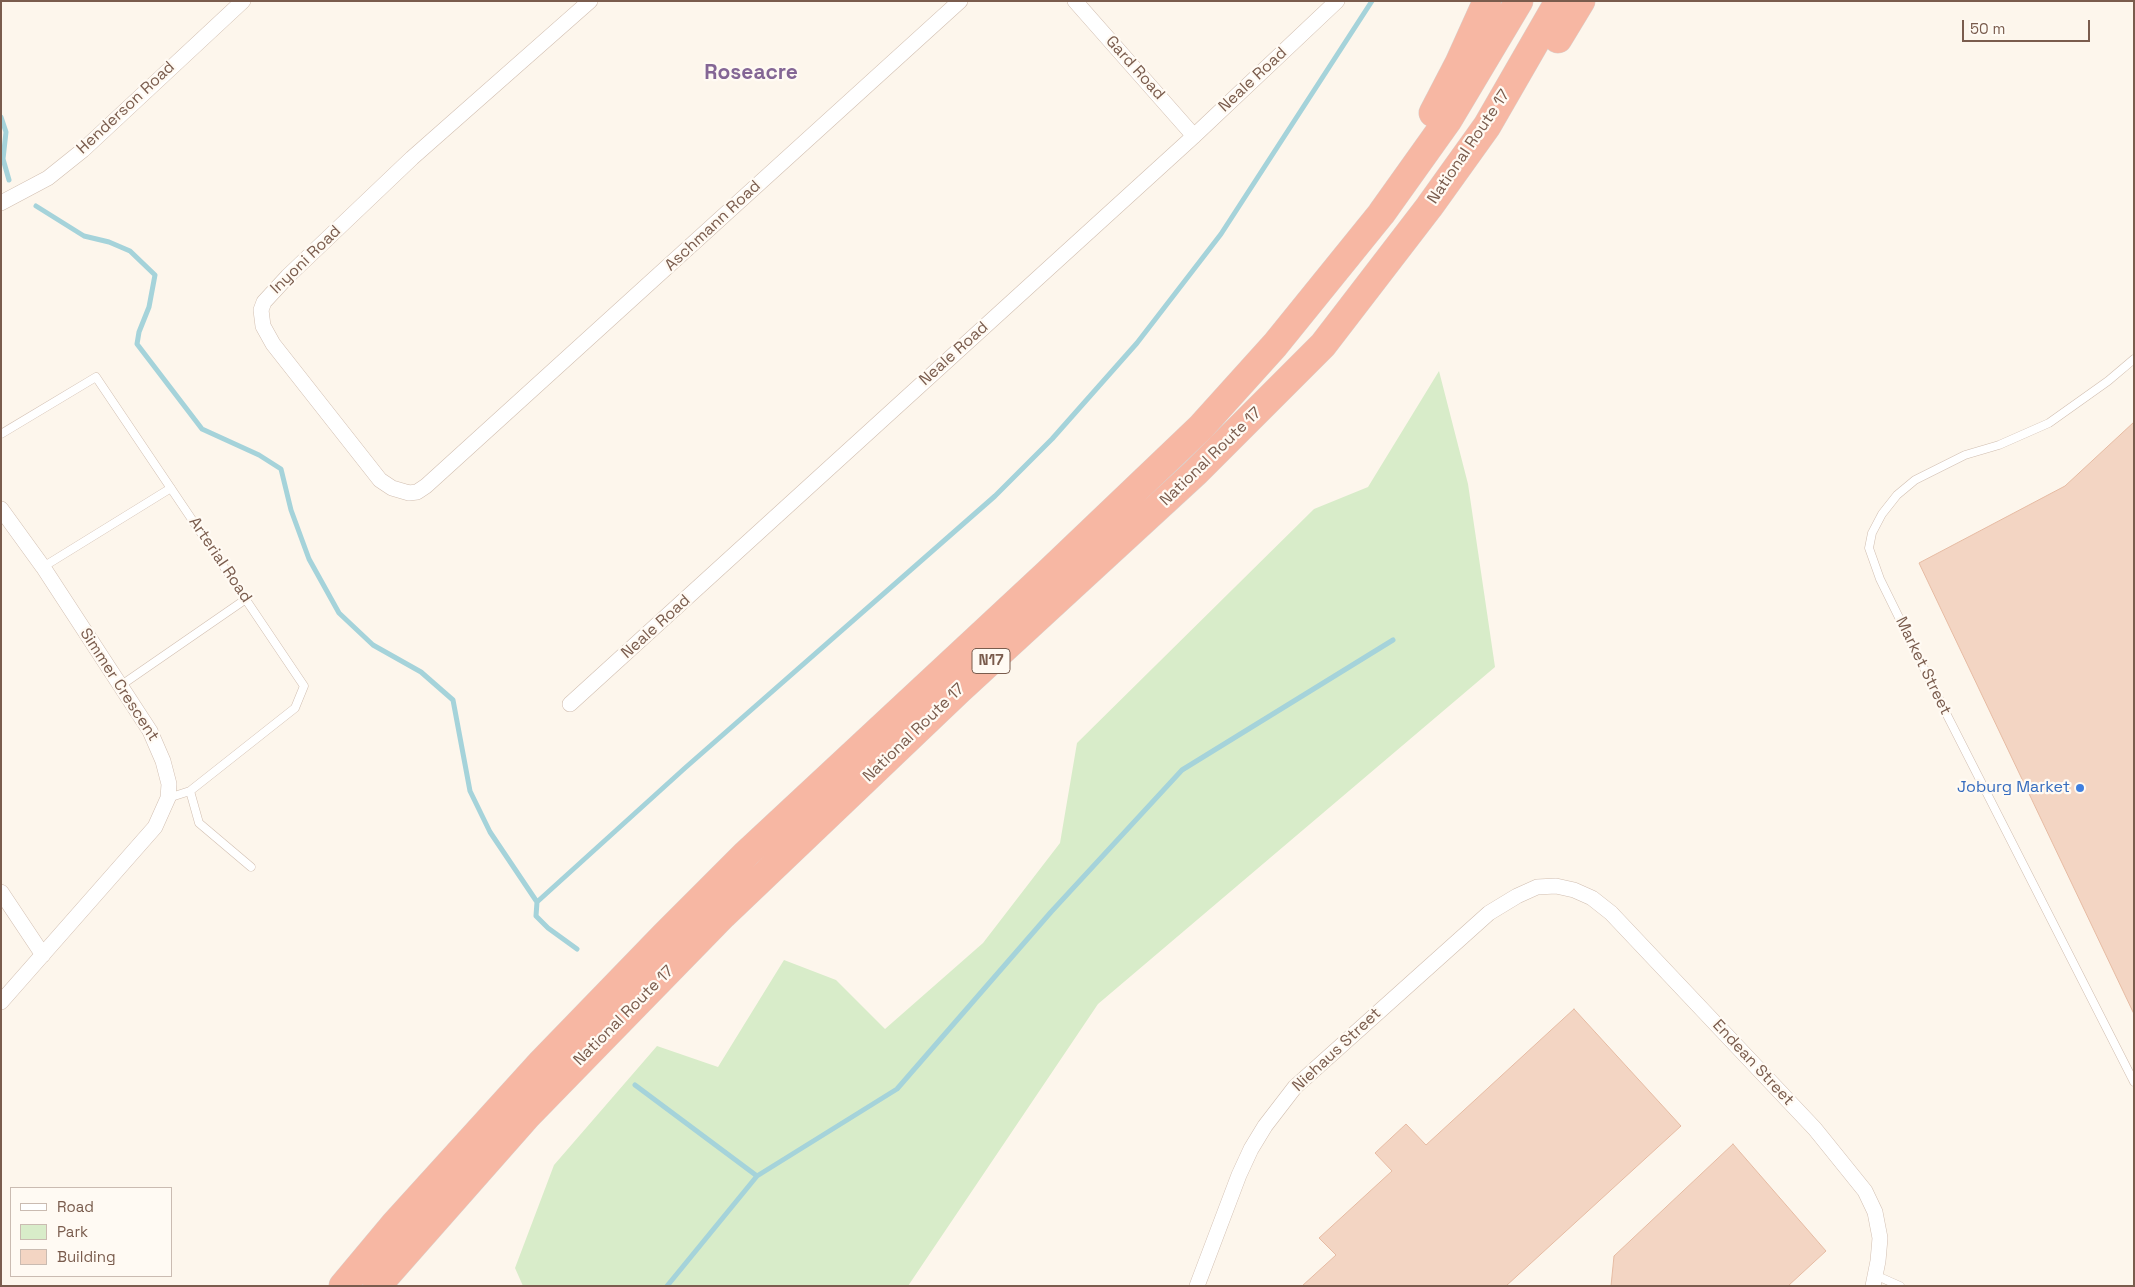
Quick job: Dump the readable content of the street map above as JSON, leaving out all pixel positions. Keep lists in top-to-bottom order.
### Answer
{
  "streets": {
    "highway": ["National Route 17", "N17"],
    "street": [
      "Gard Road",
      "Neale Road",
      "Henderson Road",
      "Aschmann Road",
      "Inyoni Road",
      "Simmer Crescent",
      "Niehaus Street",
      "Endean Street"
    ],
    "lane": ["Arterial Road", "Market Street"]
  },
  "crossings": [
    ["Gard Road", "Neale Road"],
    ["Aschmann Road", "Inyoni Road"],
    ["Arterial Road", "Simmer Crescent"],
    ["Niehaus Street", "Endean Street"]
  ],
  "districts": ["Roseacre"],
  "places": ["Joburg Market"],
  "legend": ["Road", "Park", "Building"],
  "scale_bar": "50 m"
}
